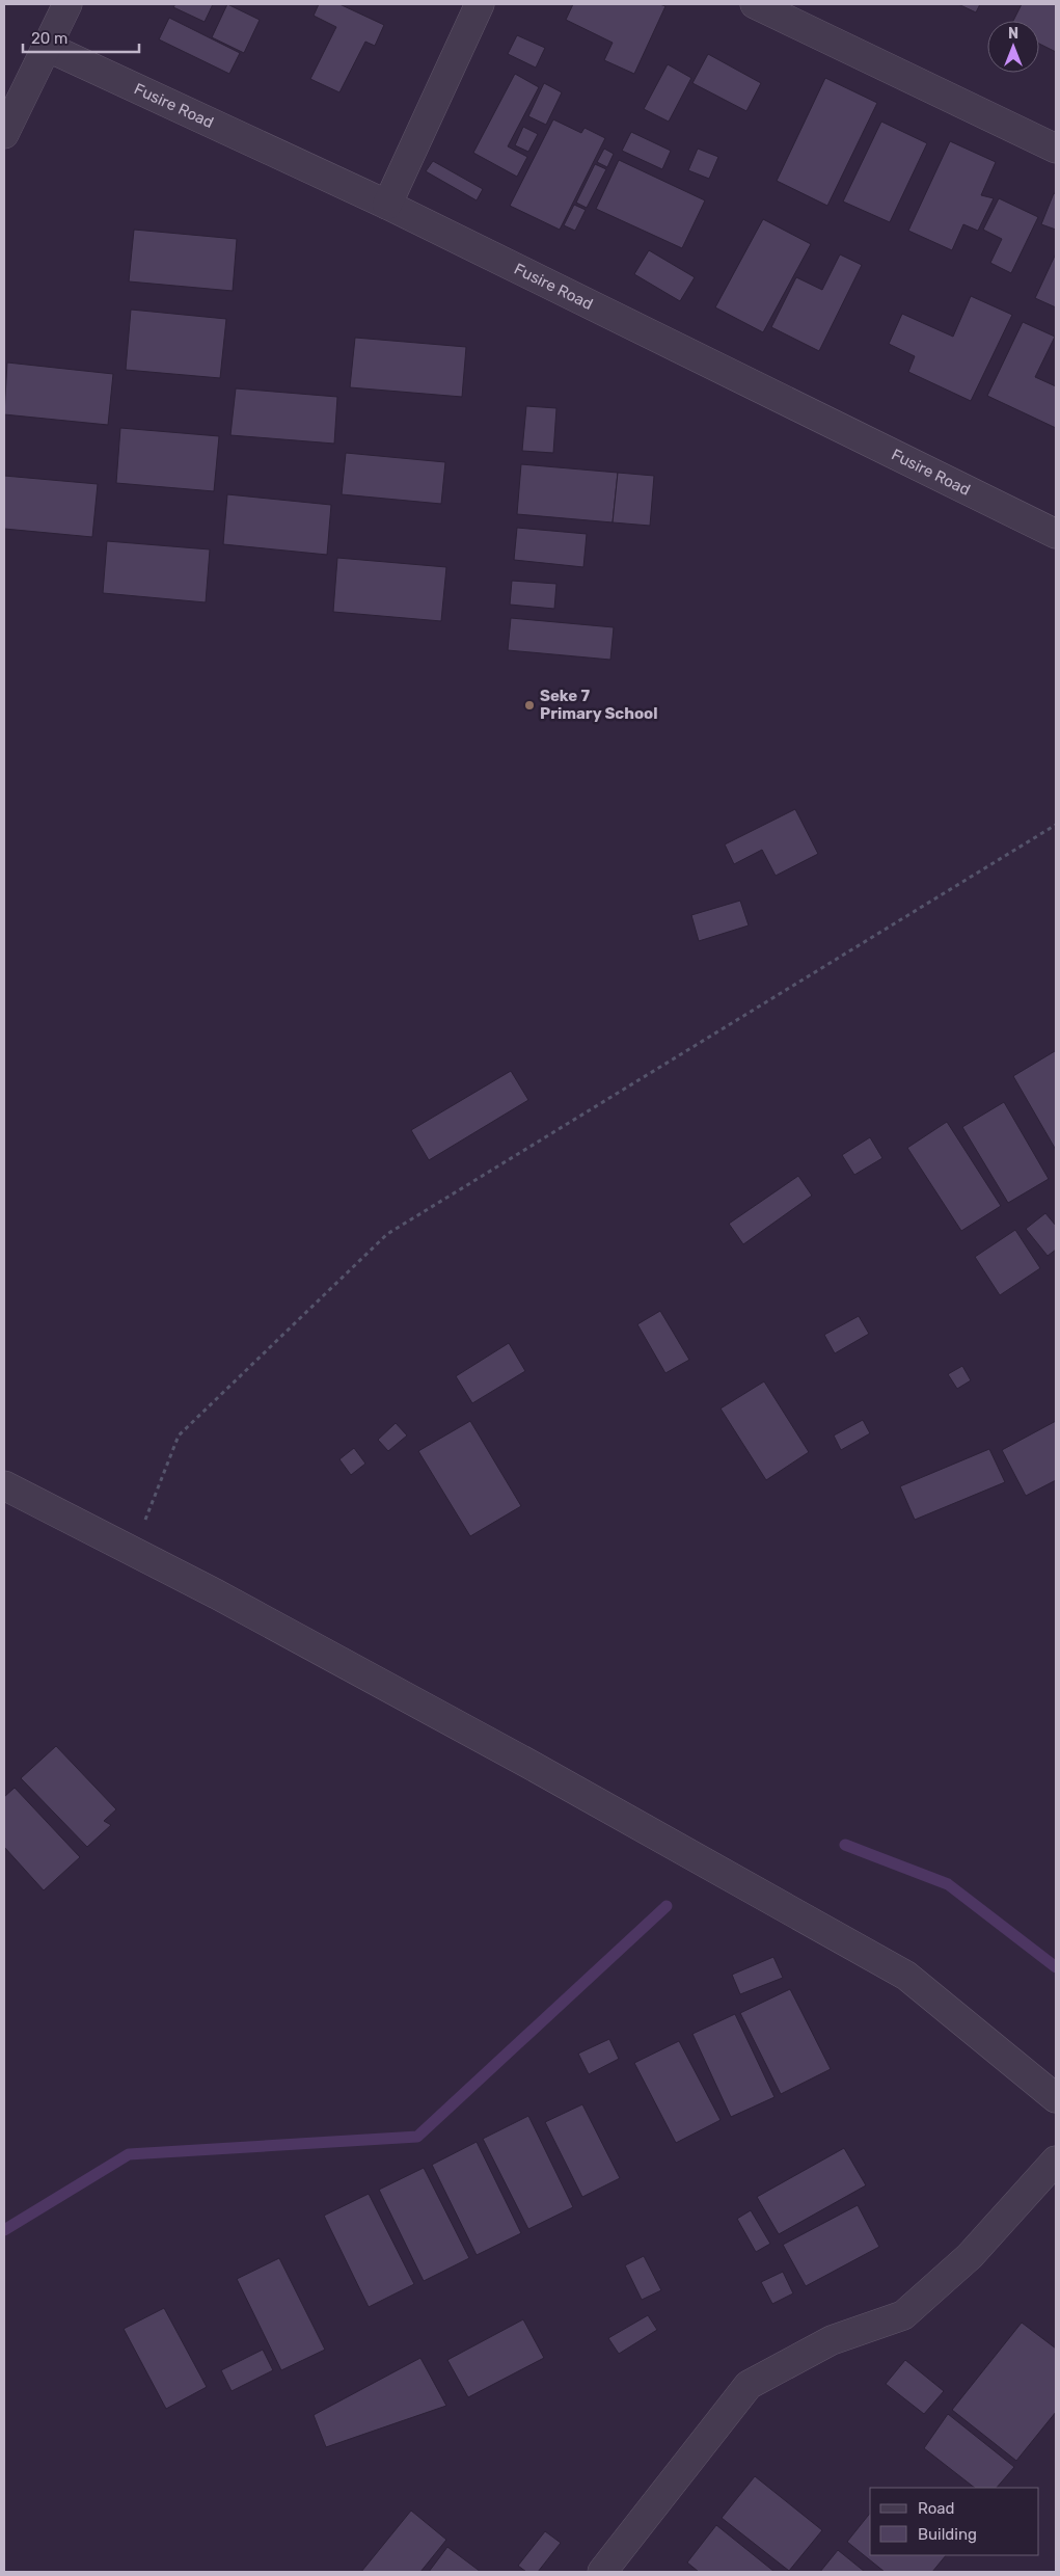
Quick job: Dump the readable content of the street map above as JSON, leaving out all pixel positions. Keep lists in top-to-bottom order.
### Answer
{
  "streets": {
    "street": ["Fusire Road"]
  },
  "places": ["Seke 7 Primary School"],
  "legend": ["Road", "Building"],
  "scale_bar": "20 m",
  "north": "top"
}
